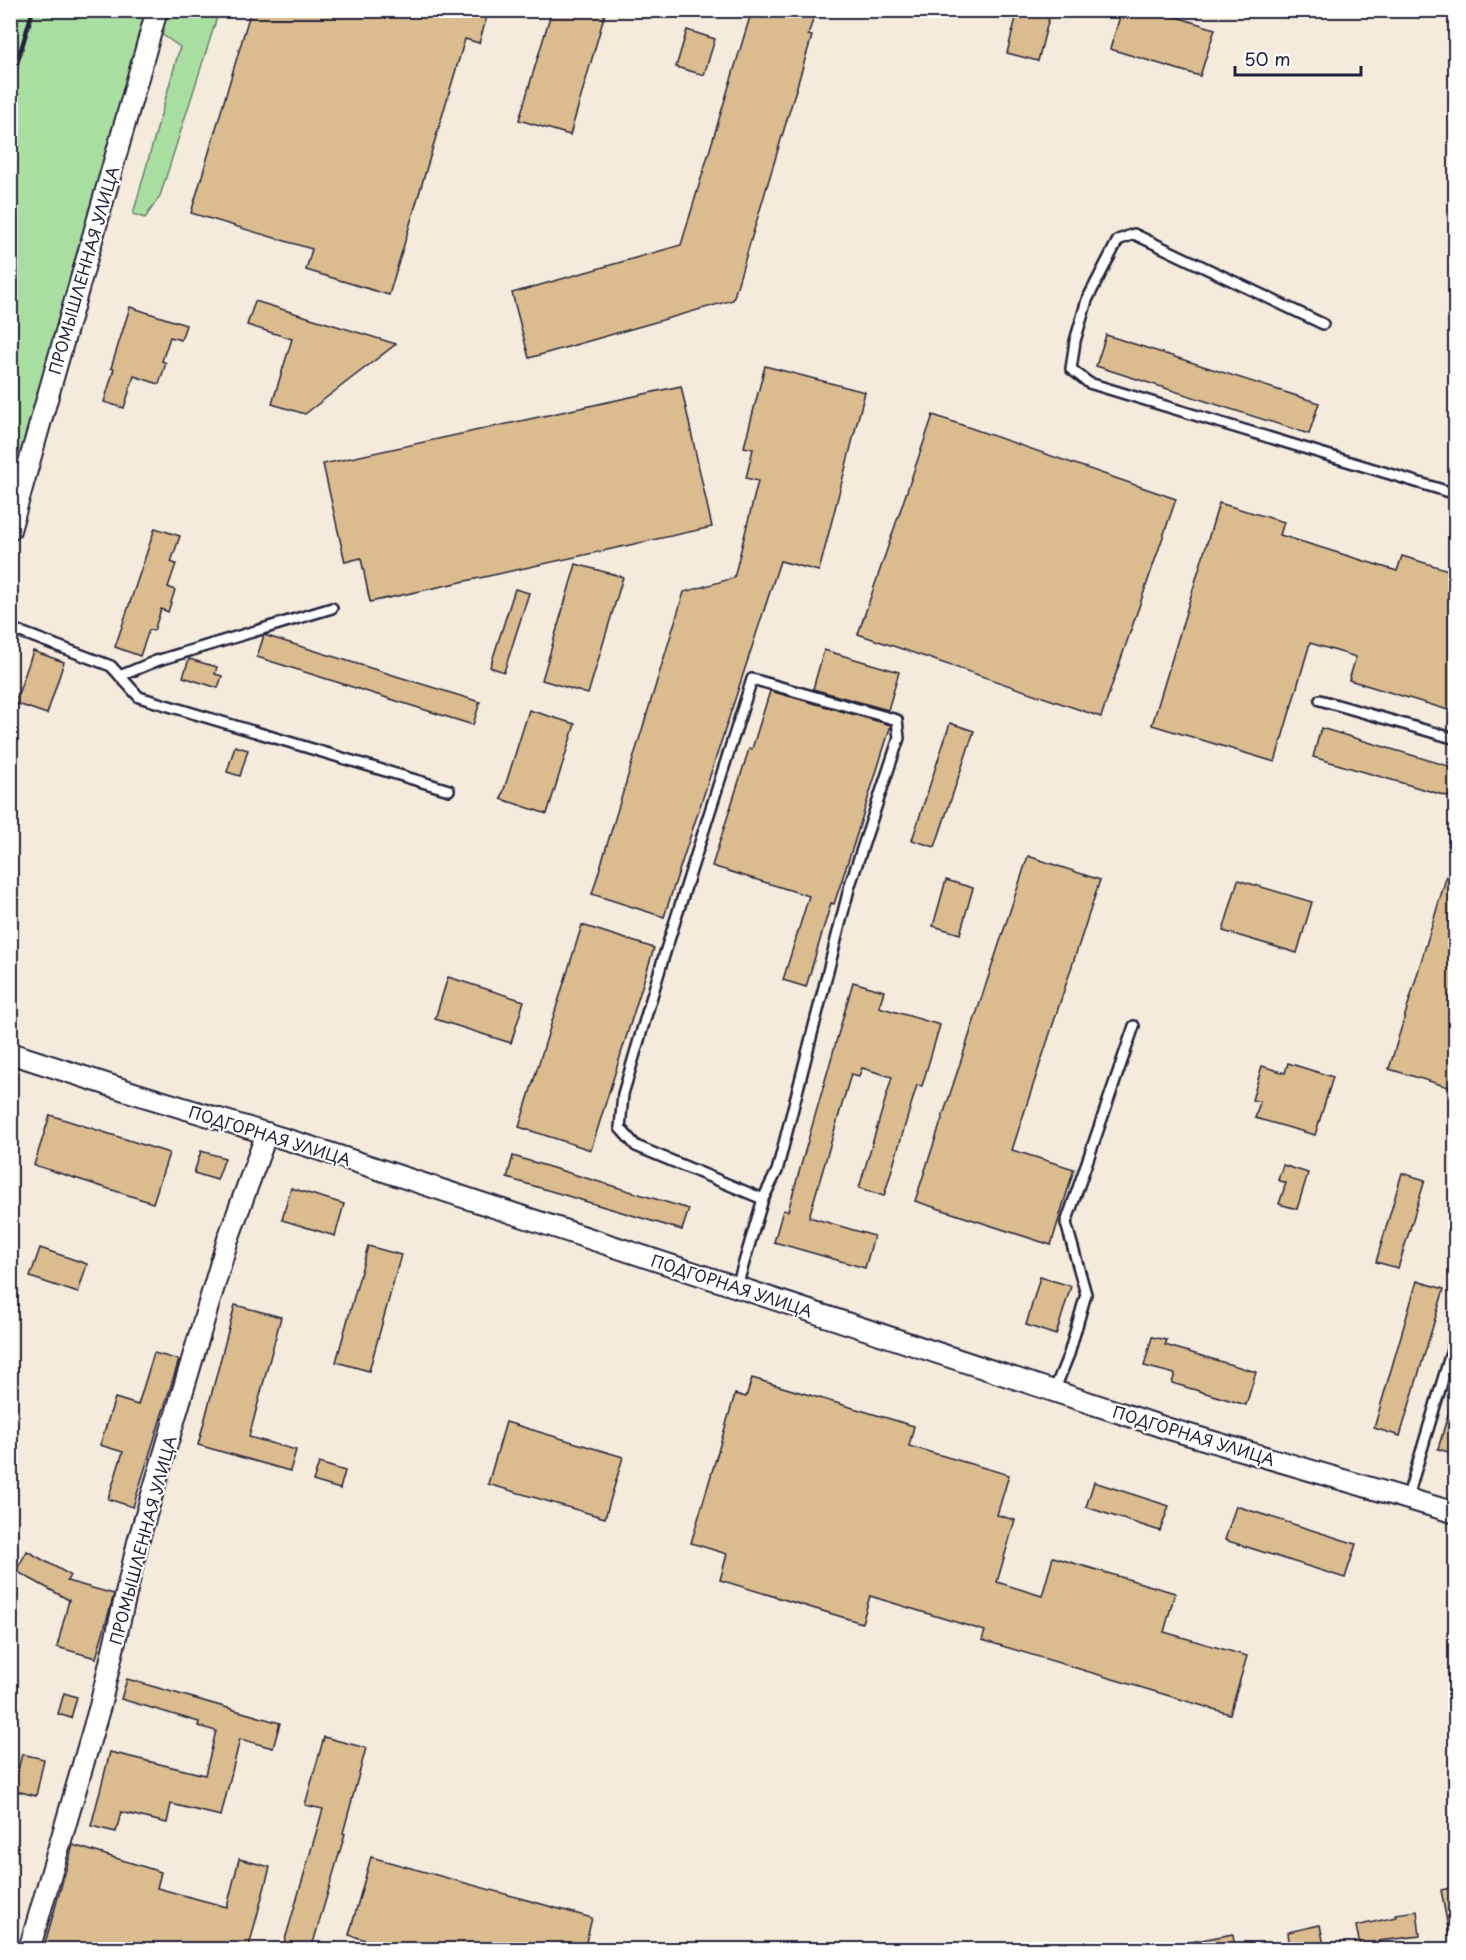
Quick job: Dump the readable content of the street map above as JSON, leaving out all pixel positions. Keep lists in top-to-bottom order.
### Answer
{
  "streets": {
    "street": ["ПРОМЫШЛЕННАЯ УЛИЦА", "ПОДГОРНАЯ УЛИЦА"]
  },
  "crossings": [
    ["ПРОМЫШЛЕННАЯ УЛИЦА", "ПОДГОРНАЯ УЛИЦА"]
  ],
  "scale_bar": "50 m"
}
